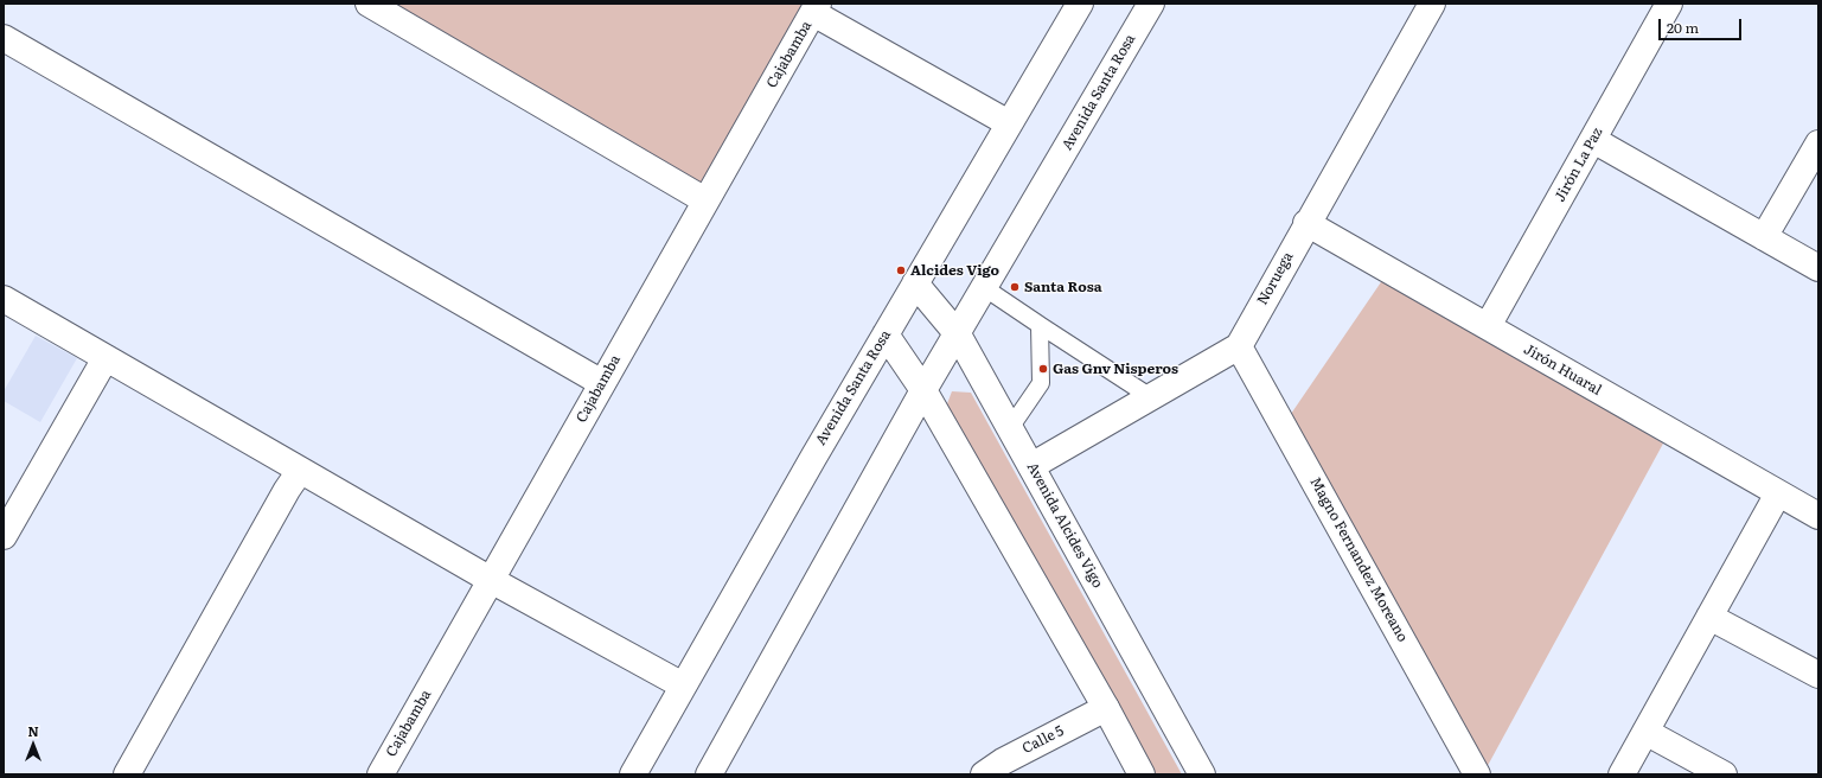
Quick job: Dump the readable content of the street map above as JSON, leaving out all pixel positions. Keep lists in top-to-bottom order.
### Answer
{
  "streets": {
    "street": [
      "Cajabamba",
      "Avenida Santa Rosa",
      "Jirón La Paz",
      "Noruega",
      "Jirón Huaral",
      "Avenida Alcides Vigo",
      "Magno Fernandez Moreano",
      "Calle 5"
    ]
  },
  "crossings": [
    ["Avenida Santa Rosa", "Avenida Alcides Vigo"],
    ["Jirón La Paz", "Jirón Huaral"],
    ["Noruega", "Jirón Huaral"],
    ["Noruega", "Magno Fernandez Moreano"]
  ],
  "places": ["Alcides Vigo", "Santa Rosa", "Gas Gnv Nisperos"],
  "scale_bar": "20 m",
  "north": "top"
}
